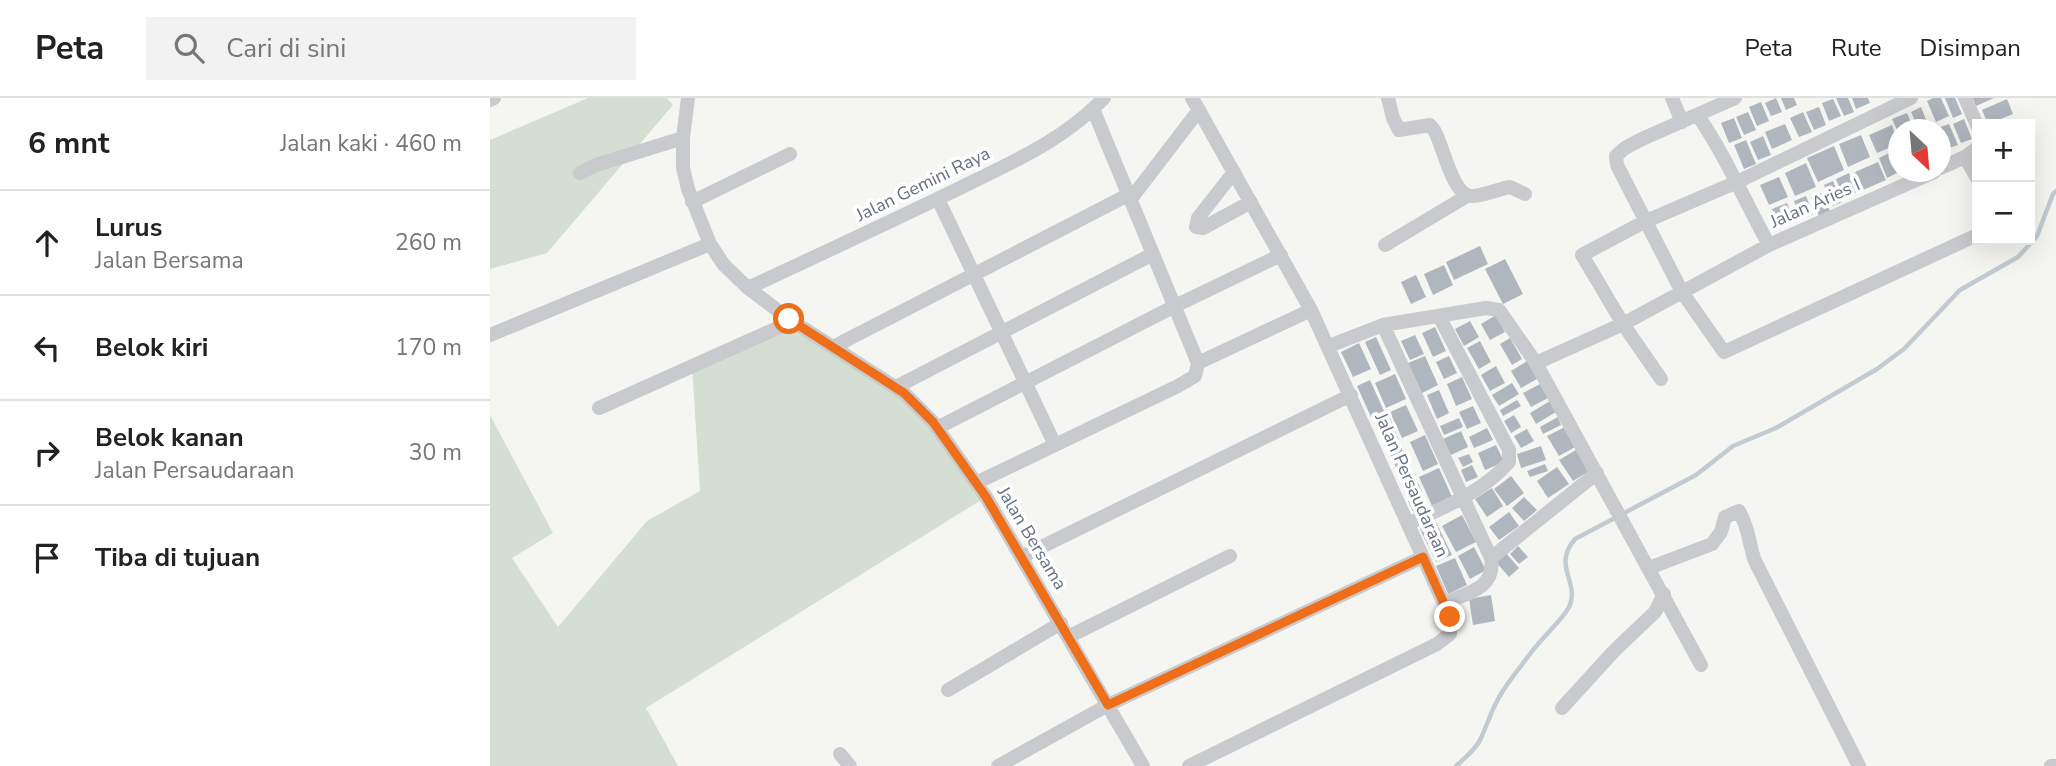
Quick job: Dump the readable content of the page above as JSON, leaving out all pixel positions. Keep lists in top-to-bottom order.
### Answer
{
  "streets": {
    "street": [
      "Jalan Gemini Raya",
      "Jalan Aries I",
      "Jalan Persaudaraan",
      "Jalan Bersama"
    ]
  },
  "crossings": [
    ["Jalan Gemini Raya", "Jalan Bersama"]
  ],
  "north": "bottom right",
  "page": {
    "header": "Peta",
    "search": "Cari di sini",
    "nav": ["Peta", "Rute", "Disimpan"],
    "heading": ["6 mnt", "Jalan kaki · 460 m"],
    "map_buttons": ["+", "−"],
    "list": [
      ["Lurus", "Jalan Bersama", "260 m"],
      ["Belok kiri", "170 m"],
      ["Belok kanan", "Jalan Persaudaraan", "30 m"],
      "Tiba di tujuan"
    ]
  }
}
